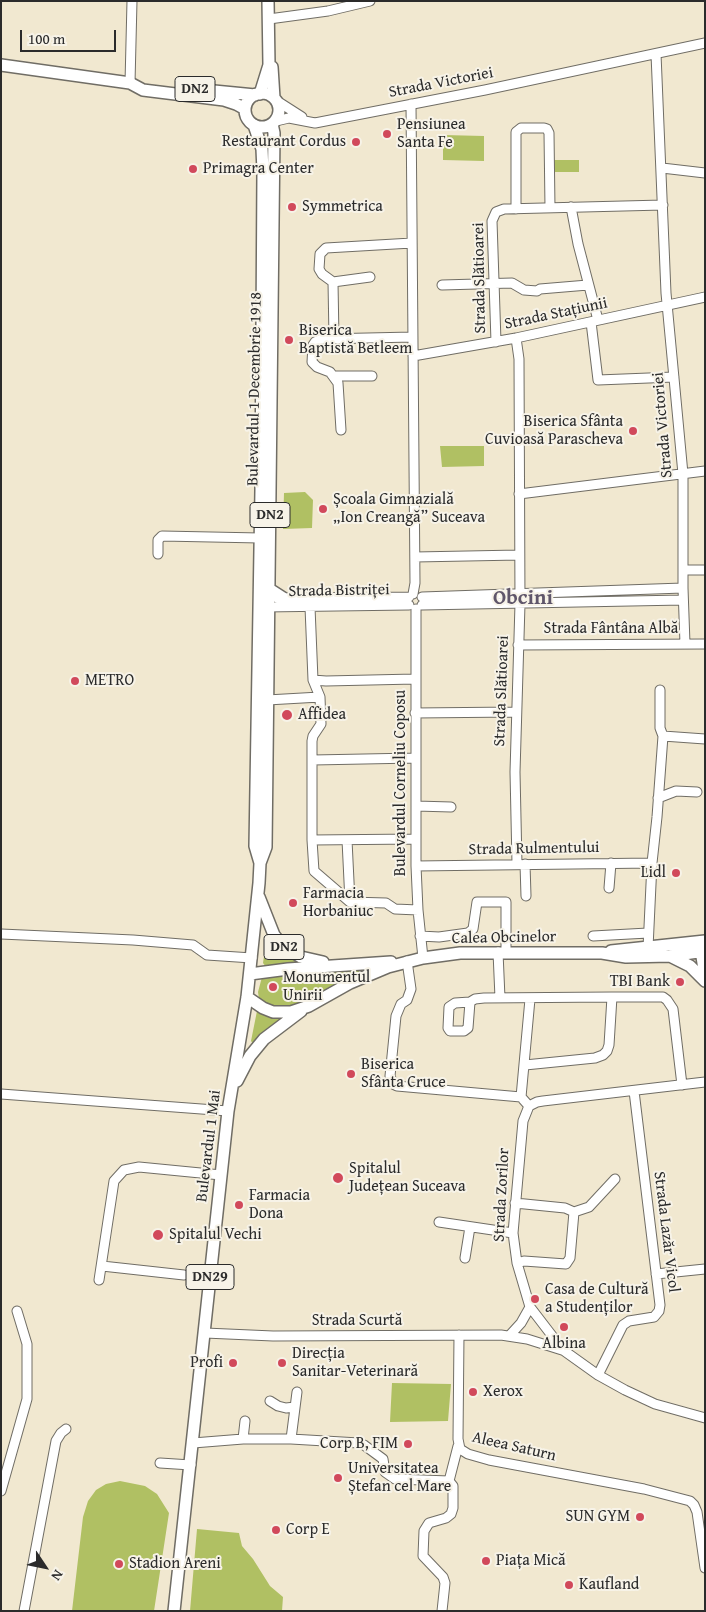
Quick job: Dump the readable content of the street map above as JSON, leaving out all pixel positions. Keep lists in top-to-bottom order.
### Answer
{
  "streets": {
    "main road": [
      "DN2",
      "Bulevardul 1 Decembrie 1918",
      "Calea Obcinelor",
      "Bulevardul 1 Mai",
      "DN29"
    ],
    "street": [
      "Strada Victoriei",
      "Strada Slătioarei",
      "Strada Stațiunii",
      "Strada Bistriței",
      "Strada Fântâna Albă",
      "Bulevardul Corneliu Coposu",
      "Strada Rulmentului",
      "Strada Zorilor",
      "Strada Lazăr Vicol",
      "Strada Scurtă",
      "Aleea Saturn"
    ]
  },
  "crossings": [
    ["Strada Victoriei", "DN2"],
    ["Strada Victoriei", "Strada Stațiunii"],
    ["Strada Victoriei", "Bulevardul 1 Decembrie 1918"],
    ["Strada Victoriei", "Strada Bistriței"],
    ["Strada Victoriei", "Strada Fântâna Albă"],
    ["Strada Victoriei", "Bulevardul Corneliu Coposu"],
    ["DN2", "Bulevardul 1 Decembrie 1918"],
    ["DN2", "Calea Obcinelor"],
    ["DN2", "Bulevardul 1 Mai"],
    ["Strada Slătioarei", "Strada Stațiunii"],
    ["Strada Slătioarei", "Strada Bistriței"],
    ["Strada Slătioarei", "Strada Fântâna Albă"],
    ["Strada Slătioarei", "Strada Rulmentului"],
    ["Strada Stațiunii", "Bulevardul Corneliu Coposu"],
    ["Bulevardul 1 Decembrie 1918", "Strada Bistriței"],
    ["Bulevardul 1 Decembrie 1918", "Bulevardul 1 Mai"],
    ["Strada Bistriței", "Bulevardul Corneliu Coposu"],
    ["Bulevardul Corneliu Coposu", "Strada Rulmentului"],
    ["Bulevardul Corneliu Coposu", "Calea Obcinelor"],
    ["Calea Obcinelor", "Bulevardul 1 Mai"],
    ["Calea Obcinelor", "DN29"],
    ["Bulevardul 1 Mai", "DN29"],
    ["Bulevardul 1 Mai", "Strada Scurtă"],
    ["Strada Zorilor", "Strada Lazăr Vicol"],
    ["Strada Zorilor", "Strada Scurtă"],
    ["Strada Scurtă", "Aleea Saturn"]
  ],
  "districts": ["Obcini"],
  "places": [
    "Pensiunea Santa Fe",
    "Restaurant Cordus",
    "Primagra Center",
    "Symmetrica",
    "Biserica Baptistă Betleem",
    "Biserica Sfânta Cuvioasă Parascheva",
    "Școala Gimnazială „Ion Creangă” Suceava",
    "METRO",
    "Affidea",
    "Lidl",
    "Farmacia Horbaniuc",
    "TBI Bank",
    "Monumentul Unirii",
    "Biserica Sfânta Cruce",
    "Spitalul Județean Suceava",
    "Farmacia Dona",
    "Spitalul Vechi",
    "Casa de Cultură a Studenților",
    "Albina",
    "Profi",
    "Direcția Sanitar-Veterinară",
    "Xerox",
    "Corp B, FIM",
    "Universitatea Ștefan cel Mare",
    "SUN GYM",
    "Corp E",
    "Piața Mică",
    "Stadion Areni",
    "Kaufland"
  ],
  "scale_bar": "100 m",
  "north": "bottom right"
}
